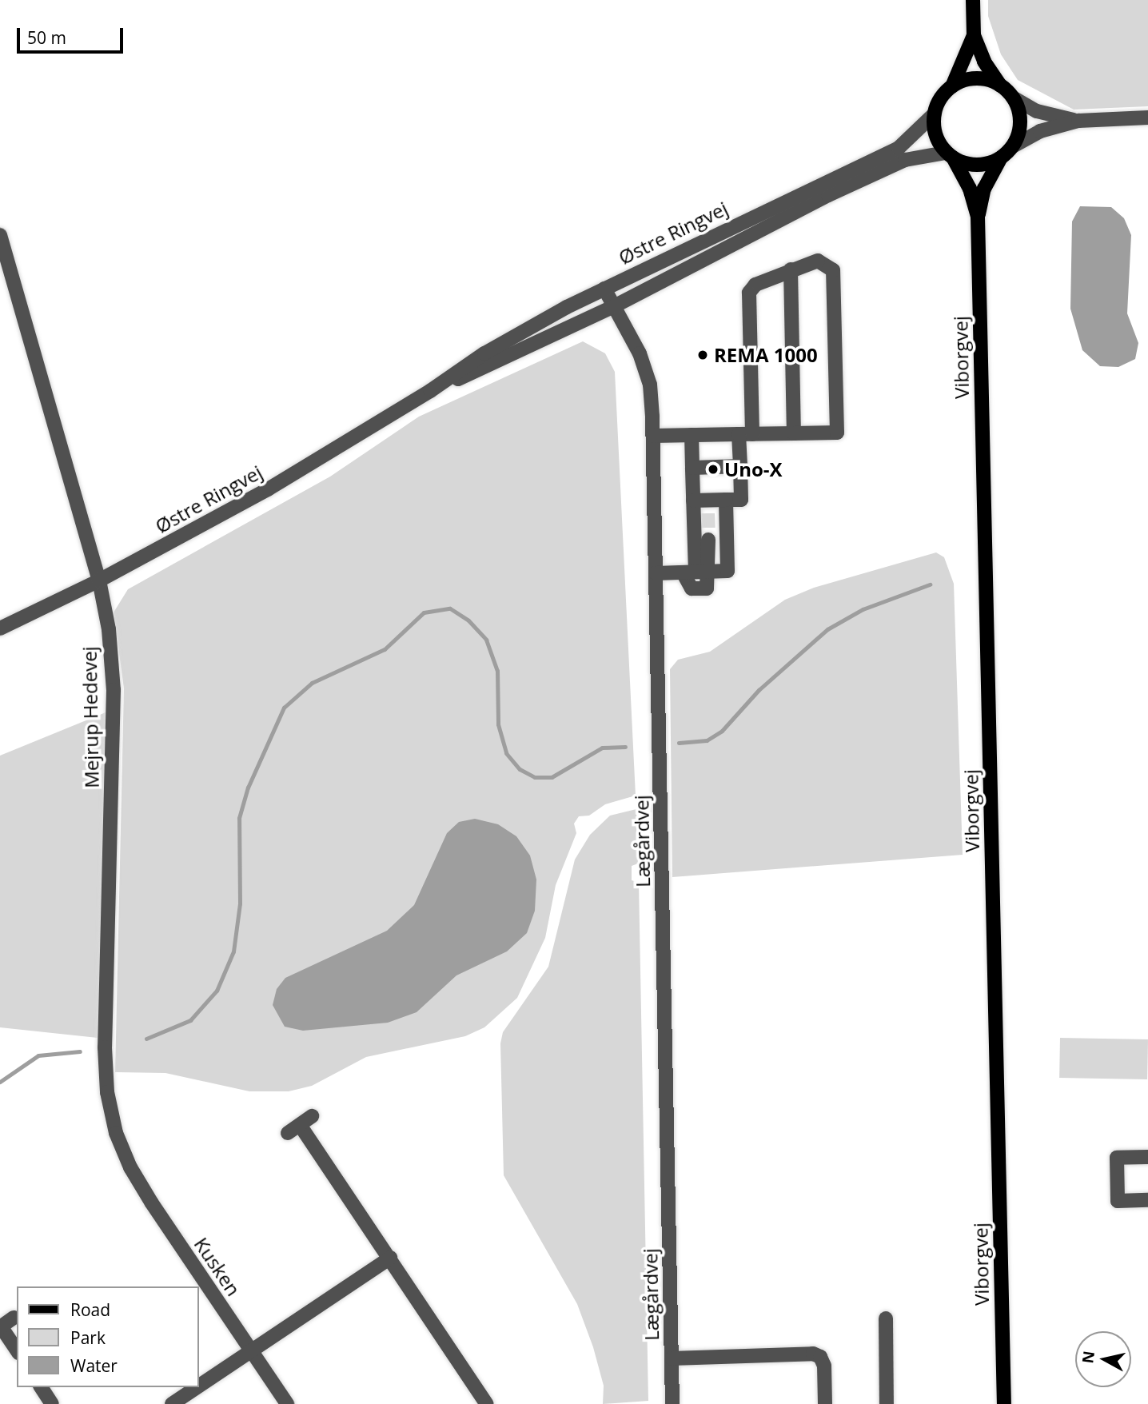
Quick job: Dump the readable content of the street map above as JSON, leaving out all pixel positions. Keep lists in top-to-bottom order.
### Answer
{
  "streets": {
    "main road": ["Viborgvej"],
    "street": [
      "Østre Ringvej",
      "Mejrup Hedevej",
      "Lægårdvej",
      "Kusken"
    ]
  },
  "crossings": [
    ["Østre Ringvej", "Viborgvej"],
    ["Østre Ringvej", "Mejrup Hedevej"],
    ["Østre Ringvej", "Lægårdvej"],
    ["Mejrup Hedevej", "Kusken"]
  ],
  "places": ["REMA 1000", "Uno-X"],
  "legend": ["Road", "Park", "Water"],
  "scale_bar": "50 m",
  "north": "left"
}
